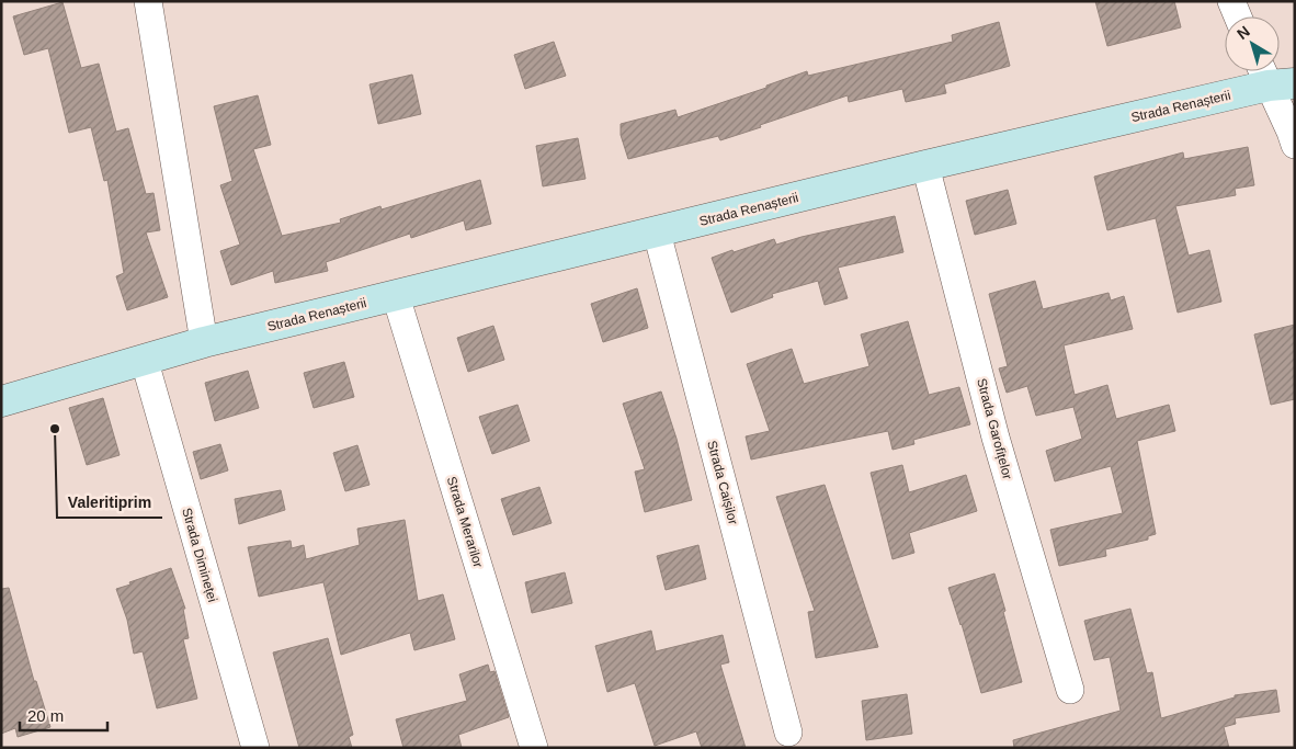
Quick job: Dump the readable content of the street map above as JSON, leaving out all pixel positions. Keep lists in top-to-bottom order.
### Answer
{
  "streets": {
    "street": [
      "Strada Renașterii",
      "Strada Garofițelor",
      "Strada Caișilor",
      "Strada Merarilor",
      "Strada Dimineței"
    ]
  },
  "crossings": [
    ["Strada Renașterii", "Strada Garofițelor"],
    ["Strada Renașterii", "Strada Caișilor"],
    ["Strada Renașterii", "Strada Merarilor"],
    ["Strada Renașterii", "Strada Dimineței"]
  ],
  "places": ["Valeritiprim"],
  "scale_bar": "20 m",
  "north": "top left"
}
